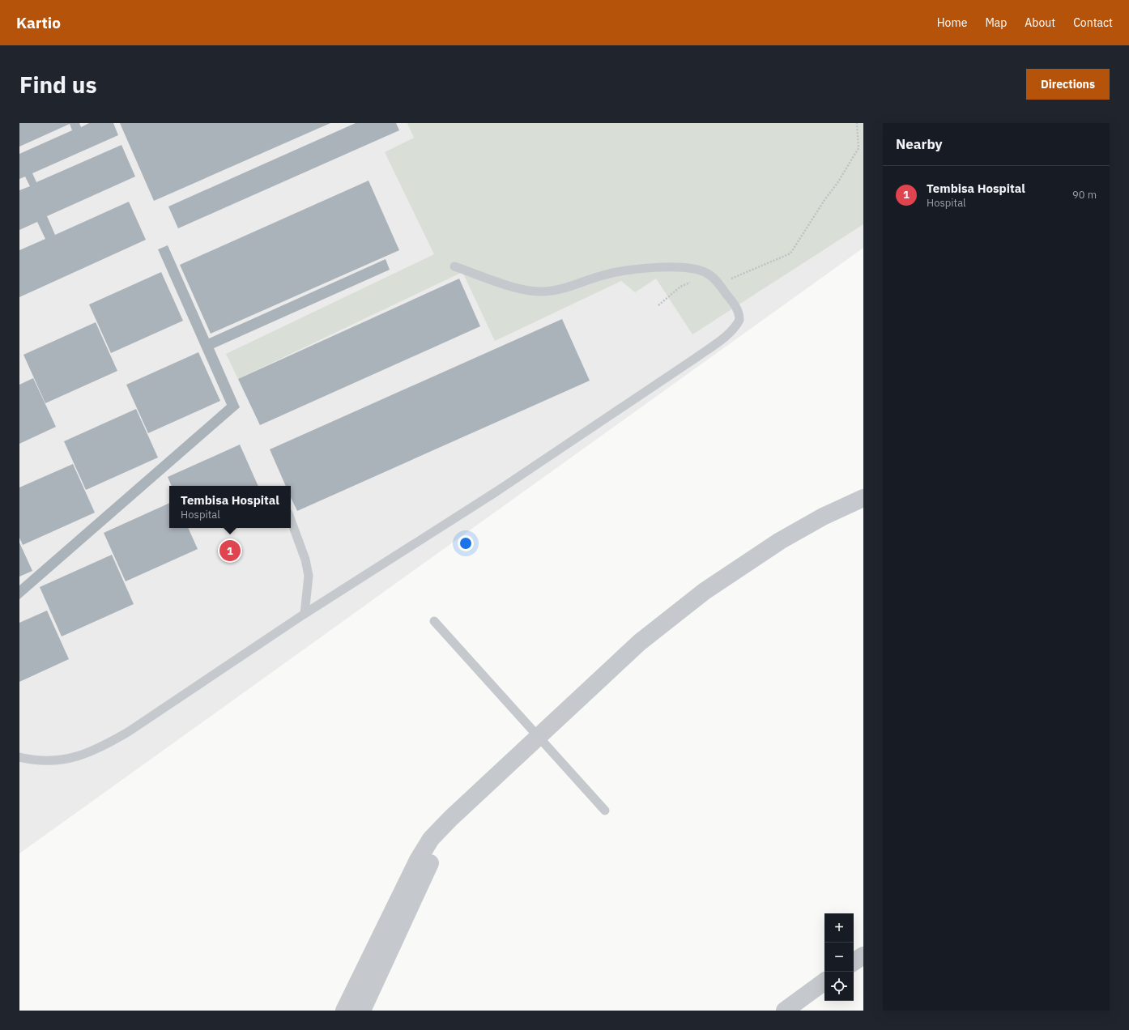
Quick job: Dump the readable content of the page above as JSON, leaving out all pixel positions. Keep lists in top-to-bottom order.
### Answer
{
  "page": {
    "header": "Kartio",
    "nav": [
      "Home",
      "Map",
      "About",
      "Contact"
    ],
    "buttons": "Directions",
    "title": "Find us",
    "heading": "Nearby",
    "list": [
      {
        "mark": "1",
        "name": "Tembisa Hospital",
        "note": "Hospital",
        "value": "90 m"
      }
    ],
    "popup": ["Tembisa Hospital", "Hospital"],
    "pins": "1",
    "map_buttons": ["+", "−"]
  }
}
